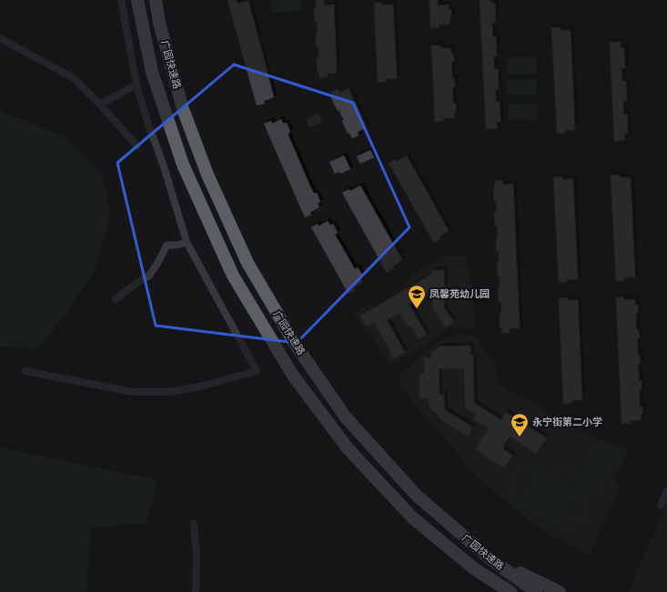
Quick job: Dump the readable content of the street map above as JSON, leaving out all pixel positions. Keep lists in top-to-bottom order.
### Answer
{
  "streets": {
    "highway": ["广园快速路"]
  },
  "places": {
    "school or university": ["凤馨苑幼儿园", "永宁街第二小学"]
  }
}
